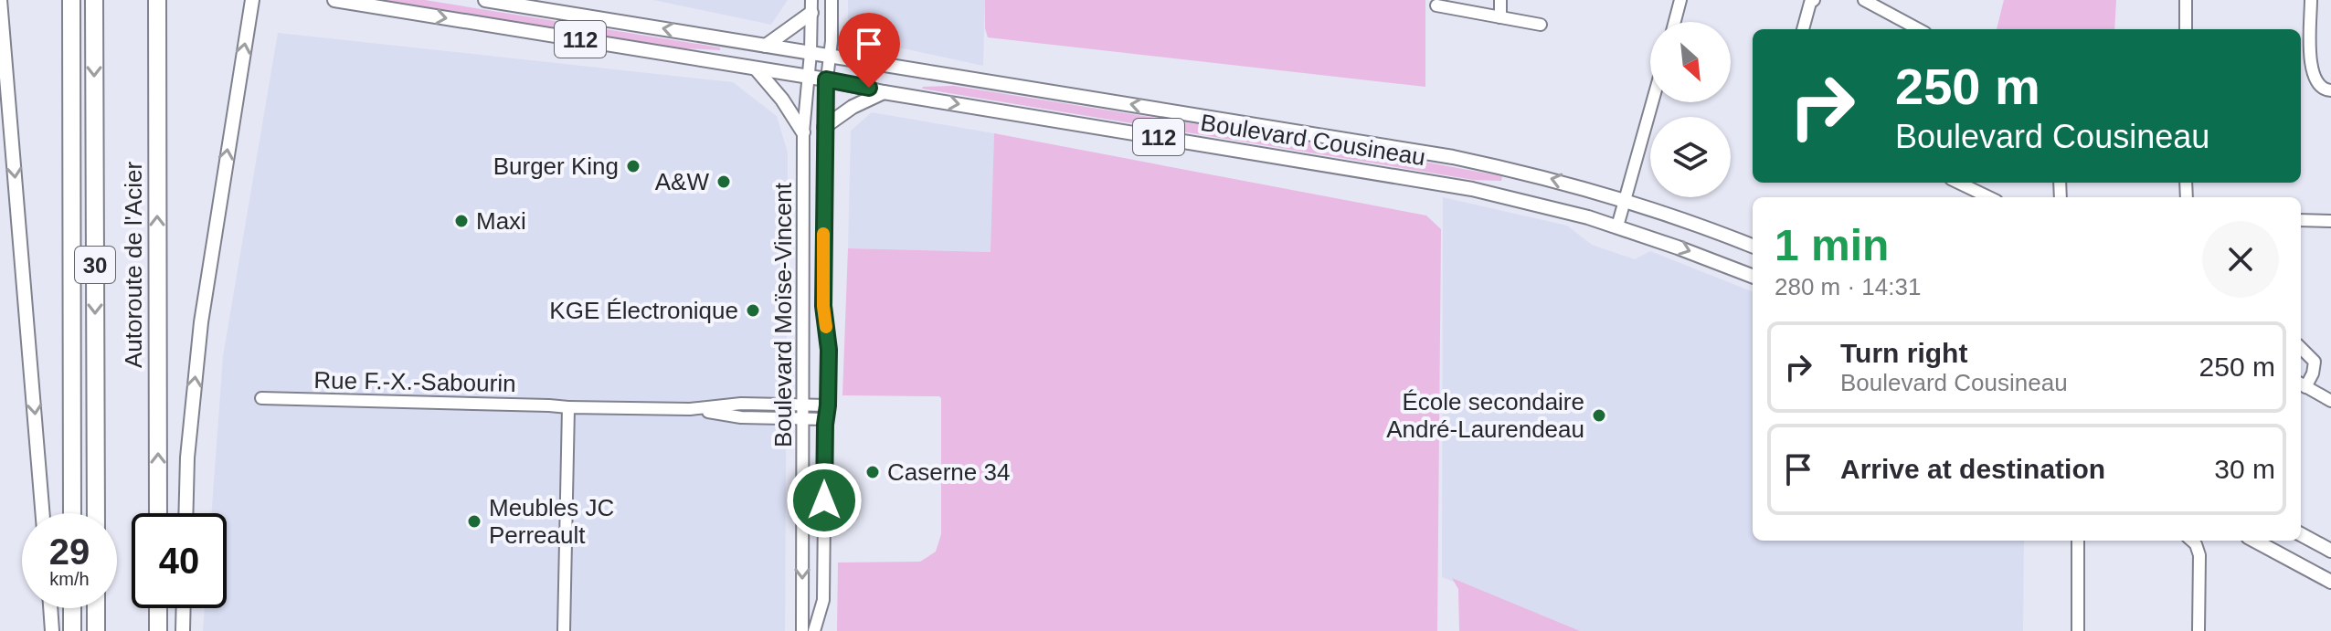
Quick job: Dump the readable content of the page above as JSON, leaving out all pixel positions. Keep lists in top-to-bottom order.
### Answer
{
  "streets": {
    "highway": ["30", "Autoroute de l'Acier"],
    "main road": ["112", "Boulevard Cousineau"],
    "street": ["Boulevard Moïse-Vincent", "Rue F.-X.-Sabourin"]
  },
  "crossings": [
    ["Boulevard Cousineau", "Boulevard Moïse-Vincent"],
    ["Boulevard Moïse-Vincent", "Rue F.-X.-Sabourin"]
  ],
  "places": [
    "Burger King",
    "A&W",
    "Maxi",
    "KGE Électronique",
    "École secondaire André-Laurendeau",
    "Caserne 34",
    "Meubles JC Perreault"
  ],
  "north": "bottom right",
  "page": {
    "turn": ["250 m", "Boulevard Cousineau"],
    "heading": ["1 min", "280 m · 14:31"],
    "list": [
      {
        "name": "Turn right",
        "note": "Boulevard Cousineau",
        "value": "250 m"
      },
      {
        "name": "Arrive at destination",
        "value": "30 m"
      }
    ],
    "speed": "29 km/h",
    "limit": "40"
  }
}
